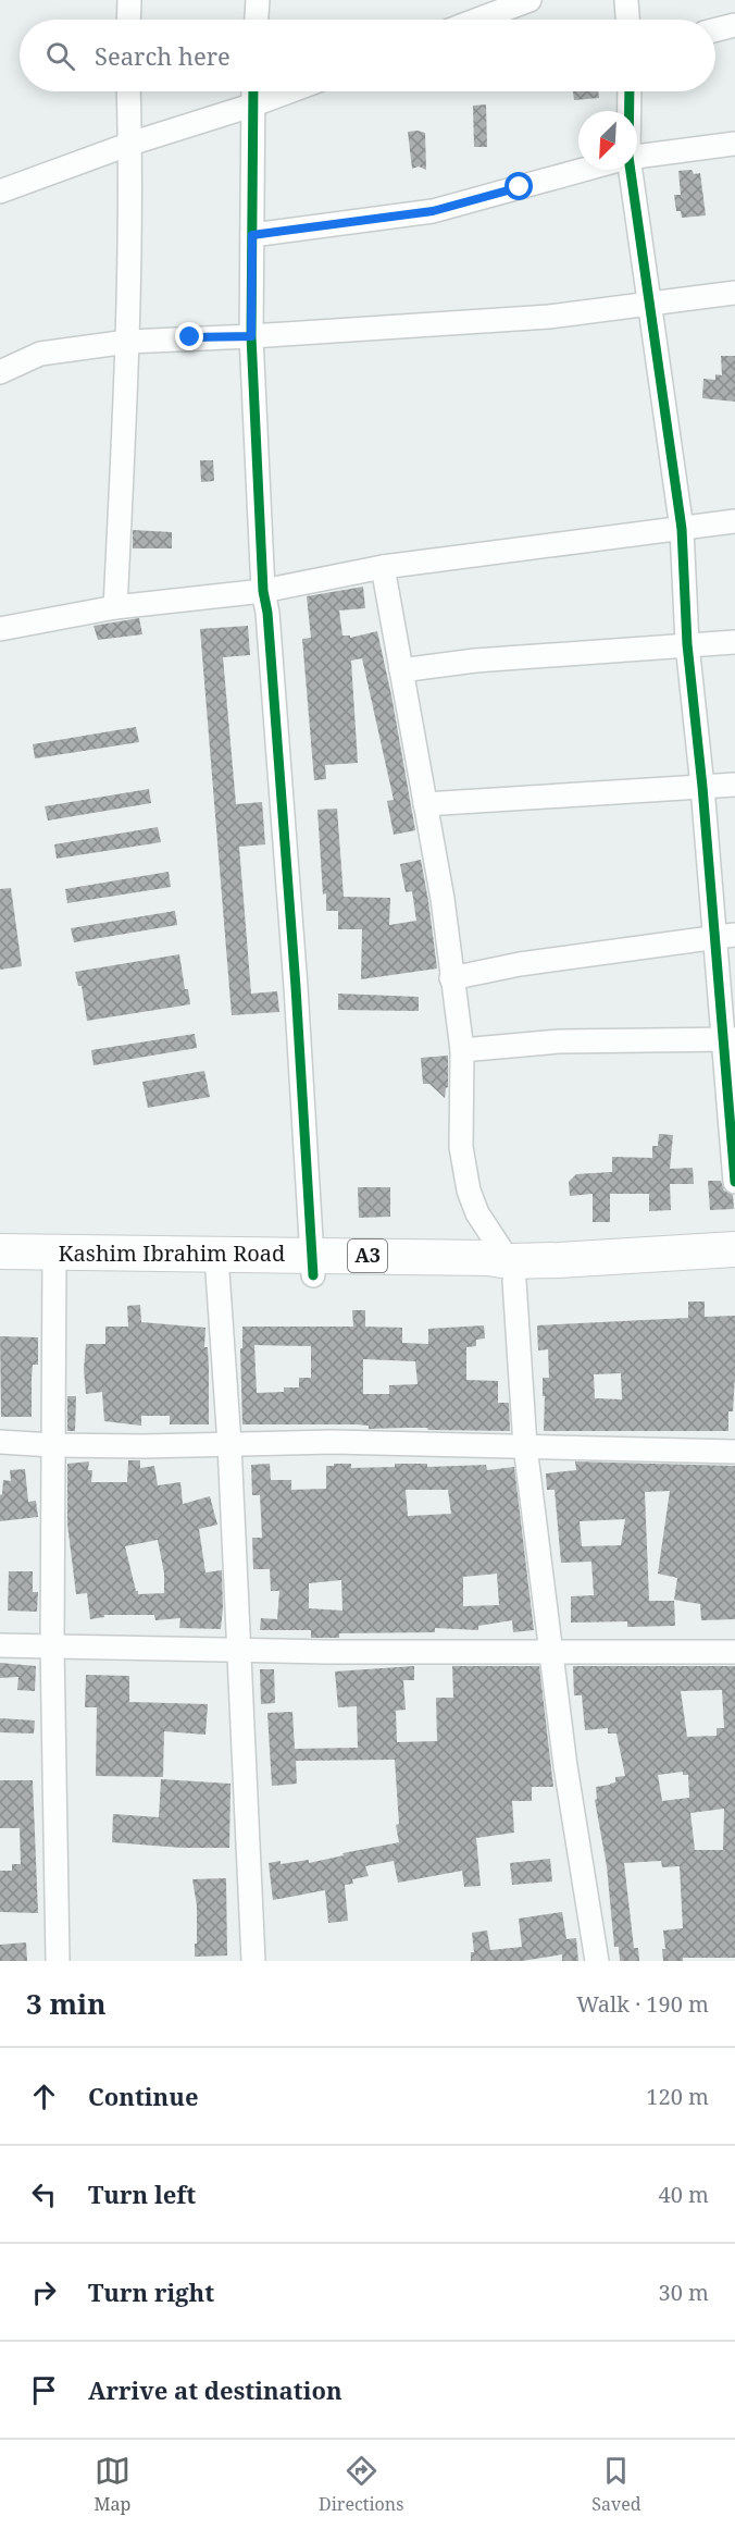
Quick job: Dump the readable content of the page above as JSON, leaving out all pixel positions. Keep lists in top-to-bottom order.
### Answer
{
  "streets": {
    "highway": ["Kashim Ibrahim Road", "A3"]
  },
  "north": "bottom left",
  "page": {
    "search": "Search here",
    "heading": ["3 min", "Walk · 190 m"],
    "list": [
      ["Continue", "120 m"],
      ["Turn left", "40 m"],
      ["Turn right", "30 m"],
      "Arrive at destination"
    ],
    "nav": ["Map", "Directions", "Saved"]
  }
}
